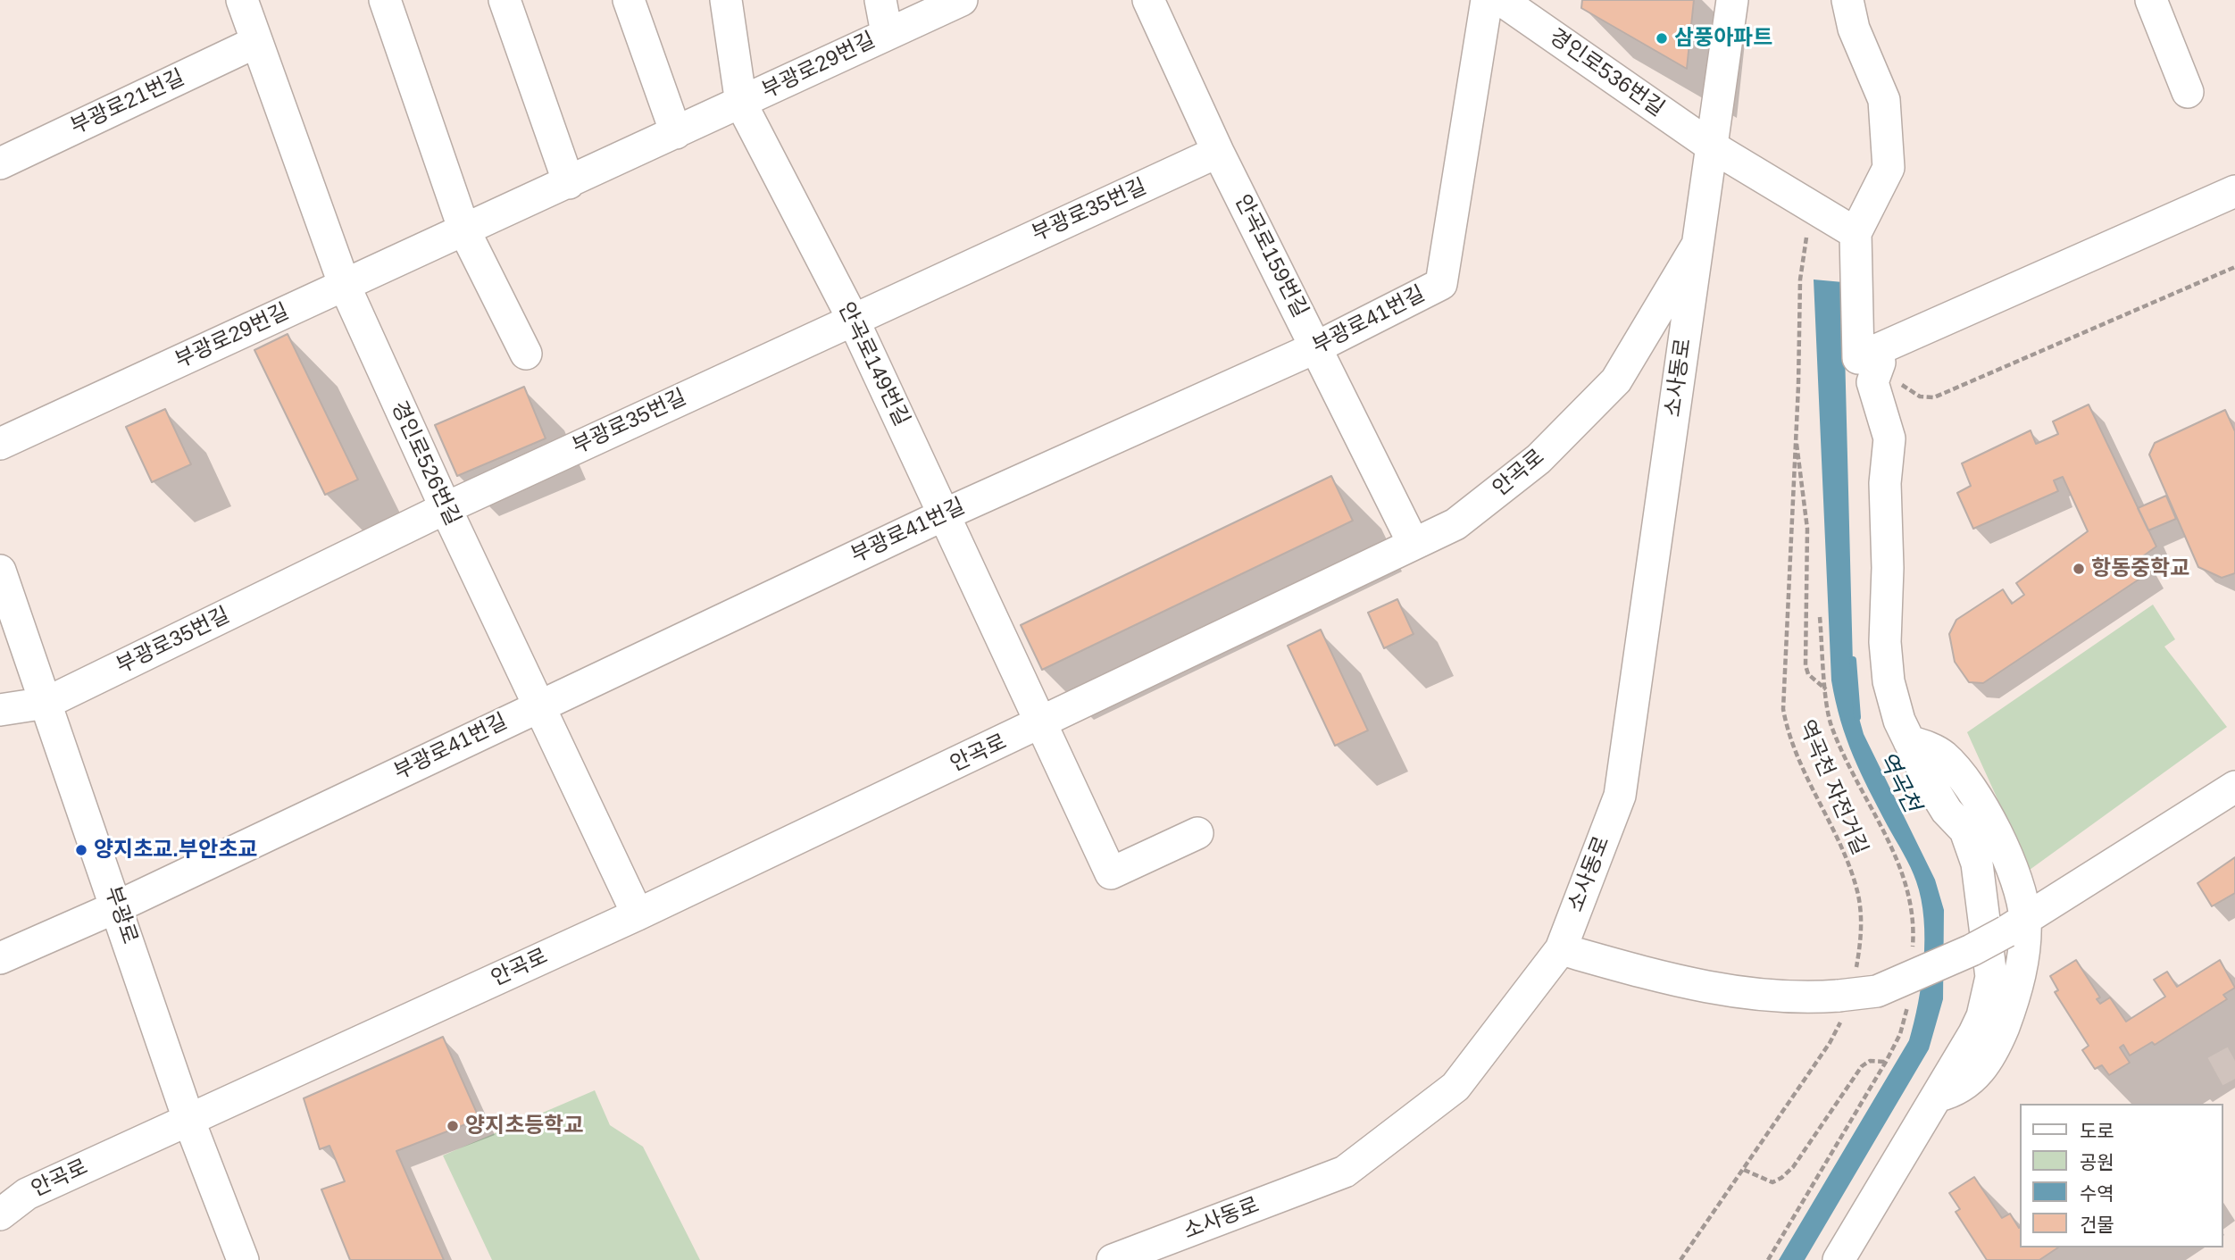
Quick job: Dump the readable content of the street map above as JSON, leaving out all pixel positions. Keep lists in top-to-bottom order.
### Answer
{
  "streets": {
    "street": [
      "부광로29번길",
      "경인로536번길",
      "부광로21번길",
      "부광로35번길",
      "안곡로159번길",
      "부광로41번길",
      "안곡로149번길",
      "소사동로",
      "경인로526번길",
      "안곡로",
      "부광로"
    ],
    "path": ["역곡천 자전거길"]
  },
  "crossings": [
    ["부광로29번길", "안곡로149번길"],
    ["부광로29번길", "경인로526번길"],
    ["경인로536번길", "안곡로"],
    ["부광로21번길", "경인로526번길"],
    ["부광로35번길", "안곡로159번길"],
    ["부광로35번길", "안곡로149번길"],
    ["부광로35번길", "경인로526번길"],
    ["부광로35번길", "부광로"],
    ["안곡로159번길", "부광로41번길"],
    ["안곡로159번길", "안곡로"],
    ["부광로41번길", "안곡로149번길"],
    ["부광로41번길", "경인로526번길"],
    ["부광로41번길", "부광로"],
    ["안곡로149번길", "안곡로"],
    ["소사동로", "안곡로"],
    ["경인로526번길", "안곡로"],
    ["안곡로", "부광로"]
  ],
  "water": ["역곡천"],
  "places": [
    "삼풍아파트",
    "항동중학교",
    "양지초교.부안초교",
    "양지초등학교"
  ],
  "legend": [
    "도로",
    "공원",
    "수역",
    "건물"
  ]
}
